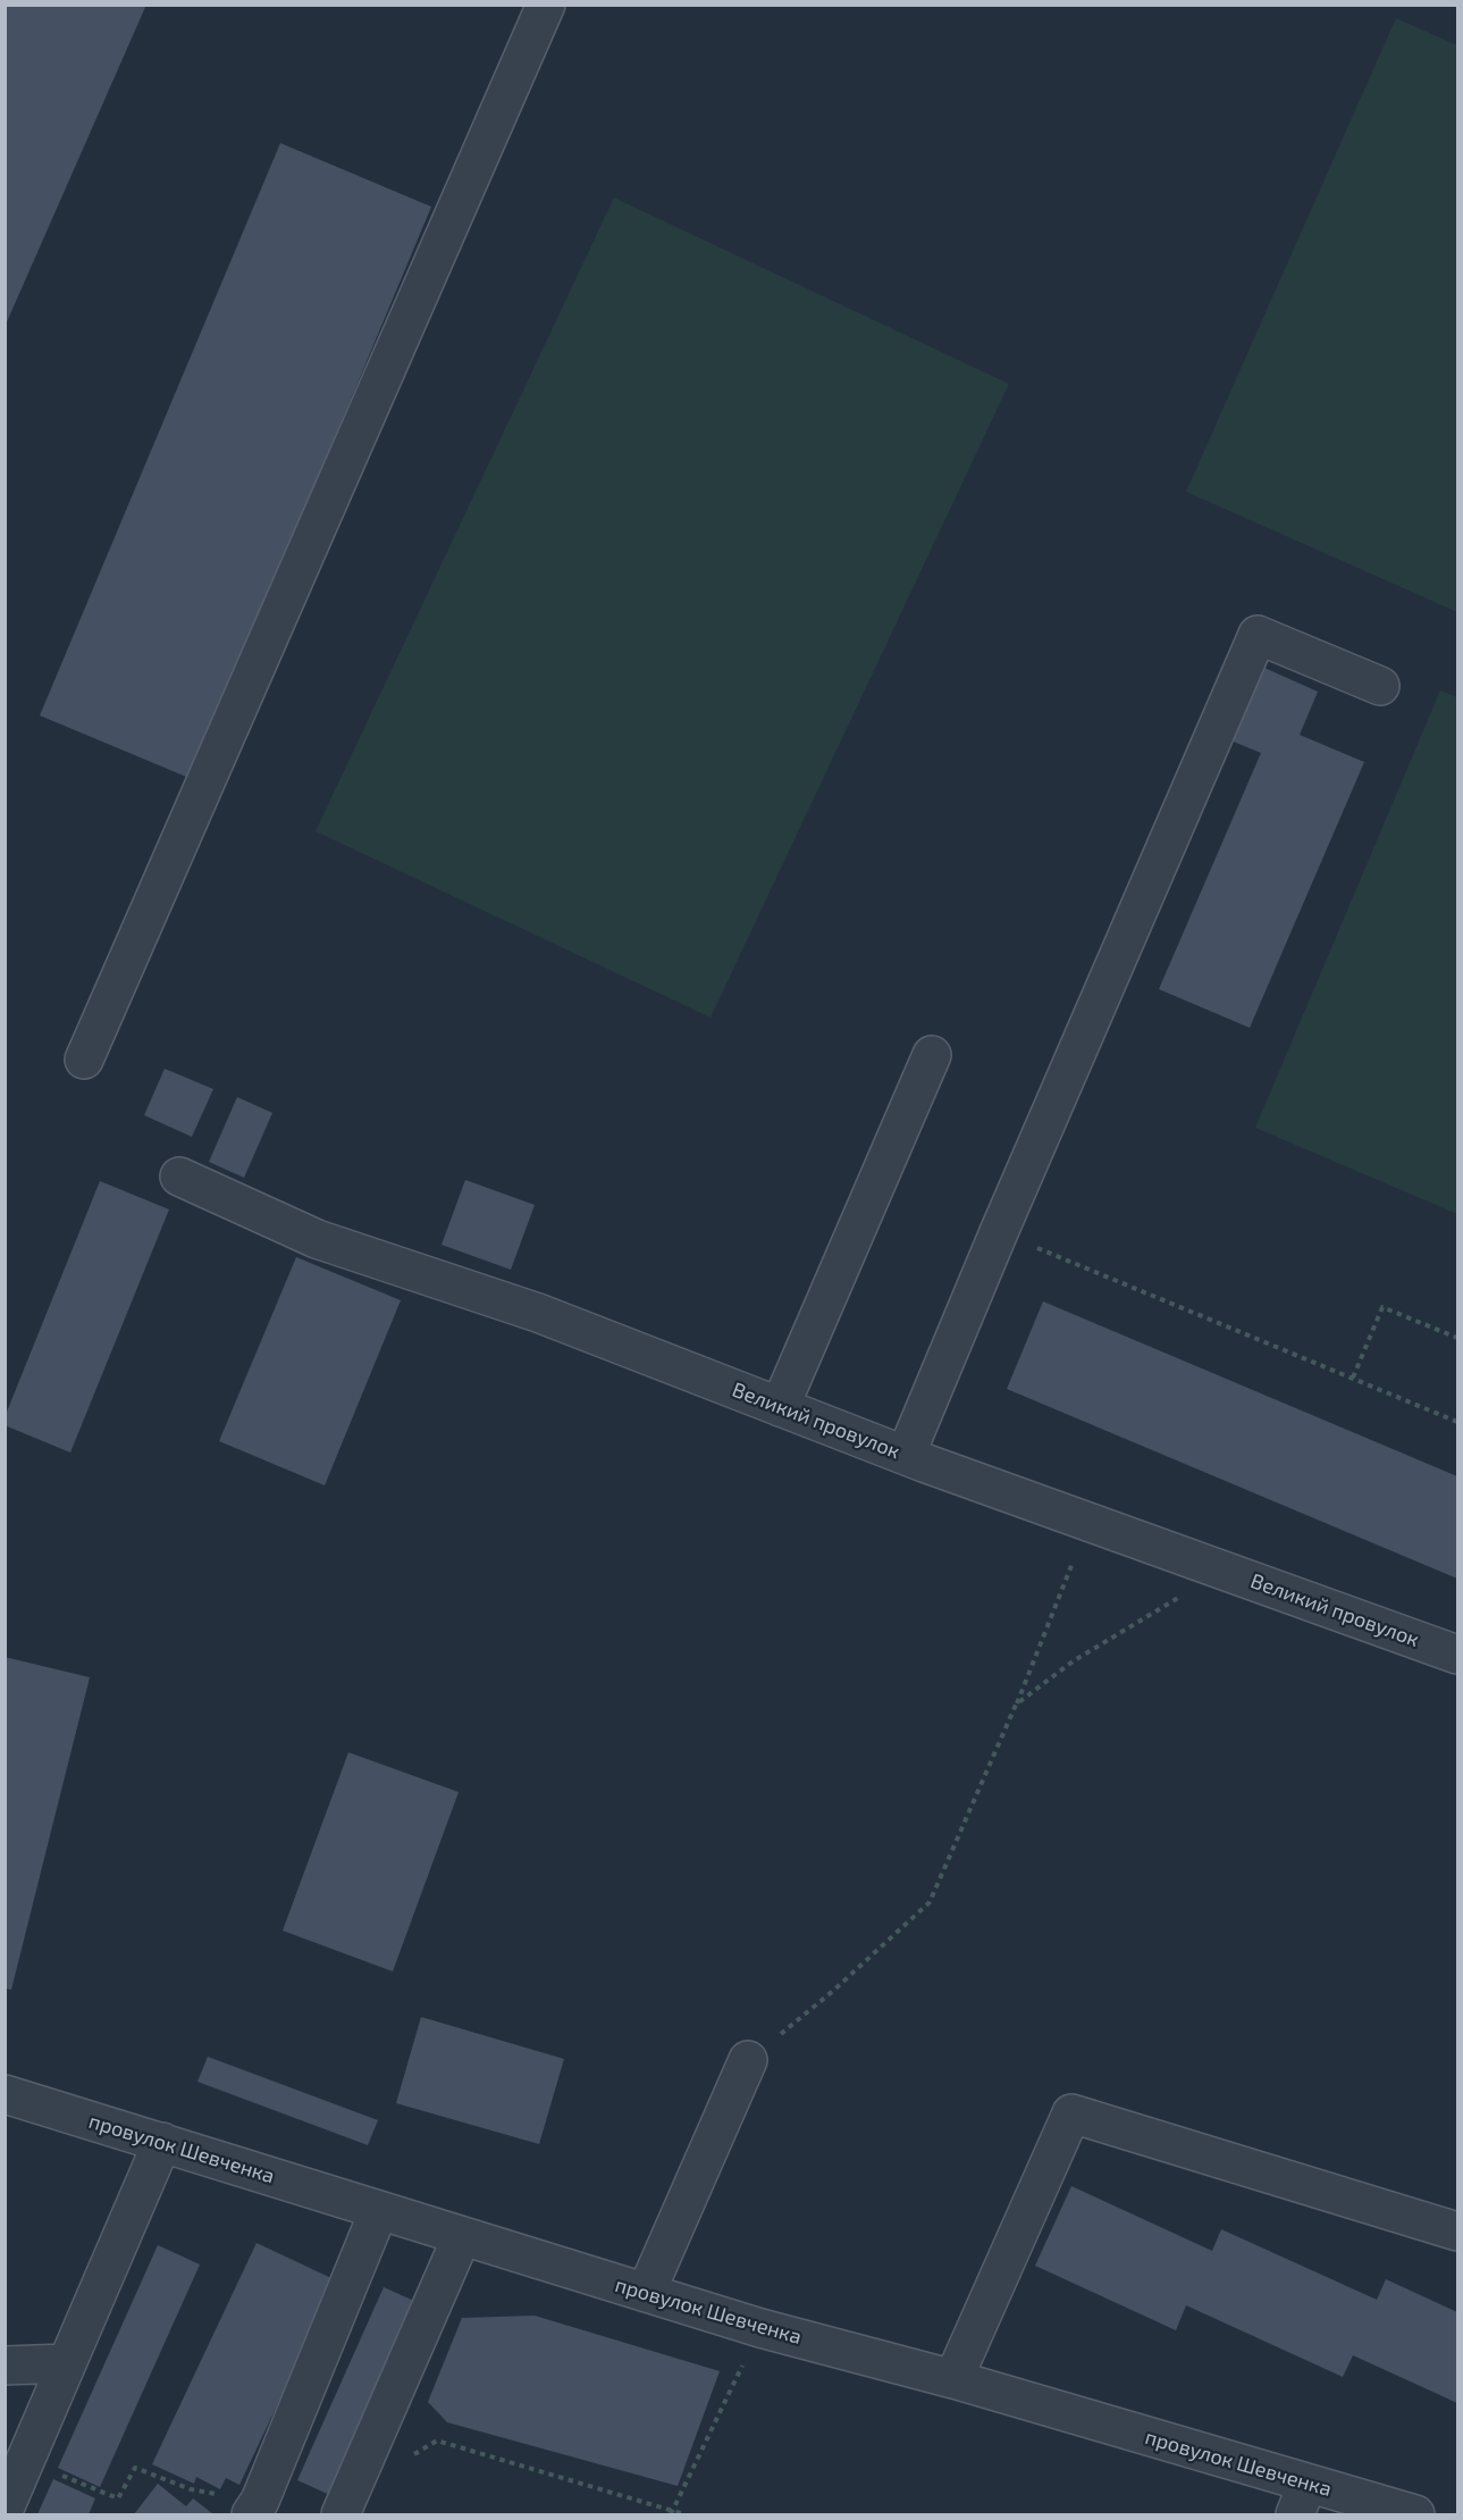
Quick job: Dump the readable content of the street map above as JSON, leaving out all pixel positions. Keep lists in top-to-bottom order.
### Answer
{
  "streets": {
    "street": ["Великий провулок", "провулок Шевченка"]
  }
}
